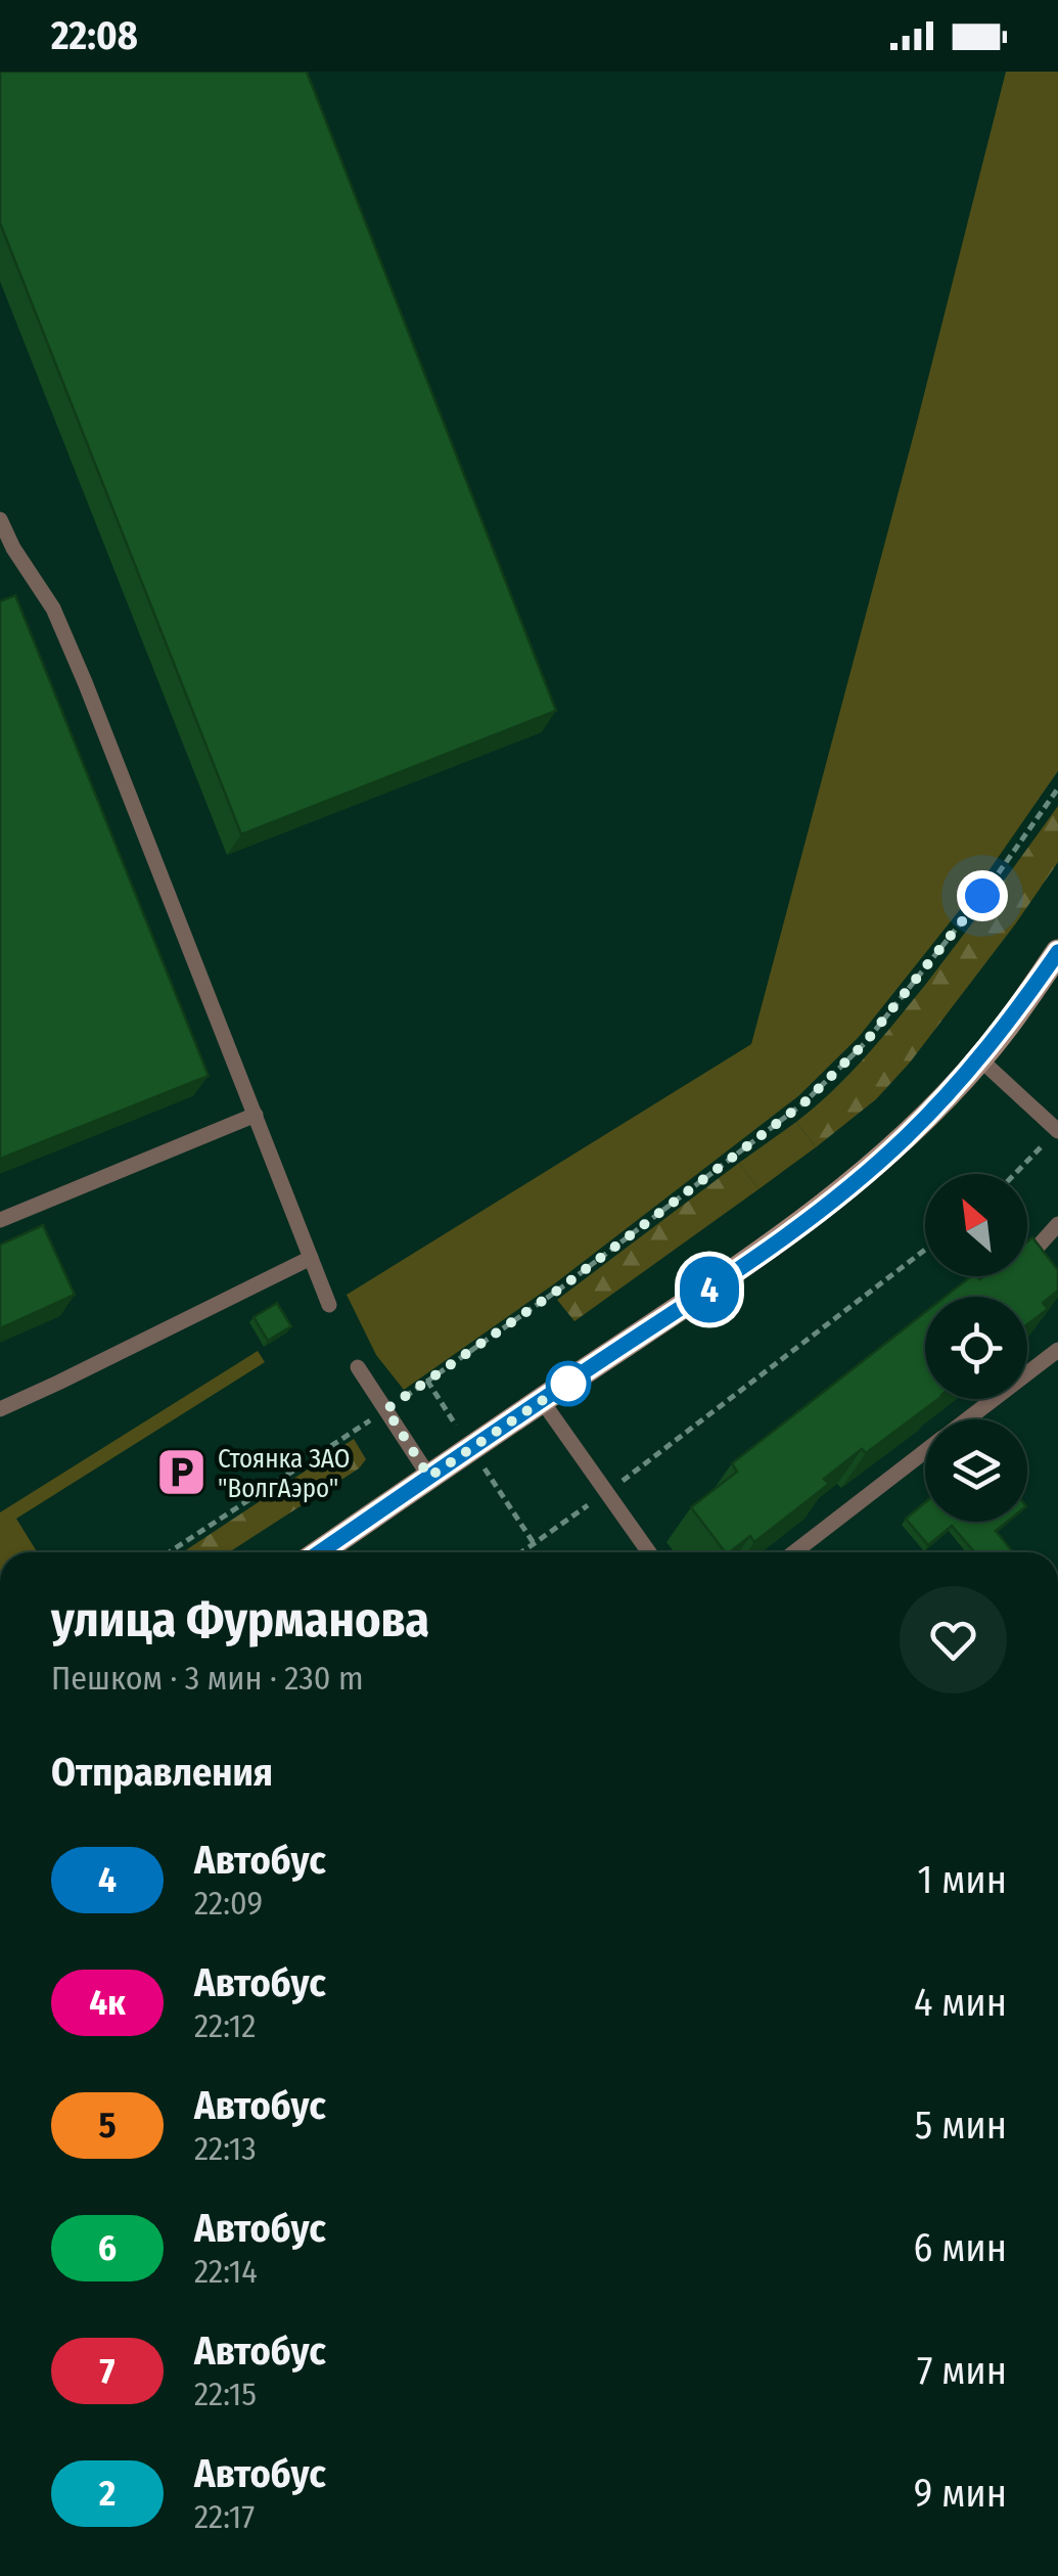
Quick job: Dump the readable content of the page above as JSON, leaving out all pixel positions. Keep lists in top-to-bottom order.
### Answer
{
  "places": {
    "parking": ["Стоянка ЗАО \"ВолгАэро\""]
  },
  "lines": ["bus line 4"],
  "north": "top left",
  "page": {
    "status": "22:08",
    "on_map": "4",
    "heading": [
      ["улица Фурманова", "Пешком · 3 мин · 230 m"],
      "Отправления"
    ],
    "list": [
      {
        "mark": "4",
        "name": "Автобус",
        "note": "22:09",
        "value": "1 мин"
      },
      {
        "mark": "4к",
        "name": "Автобус",
        "note": "22:12",
        "value": "4 мин"
      },
      {
        "mark": "5",
        "name": "Автобус",
        "note": "22:13",
        "value": "5 мин"
      },
      {
        "mark": "6",
        "name": "Автобус",
        "note": "22:14",
        "value": "6 мин"
      },
      {
        "mark": "7",
        "name": "Автобус",
        "note": "22:15",
        "value": "7 мин"
      },
      {
        "mark": "2",
        "name": "Автобус",
        "note": "22:17",
        "value": "9 мин"
      }
    ]
  }
}
